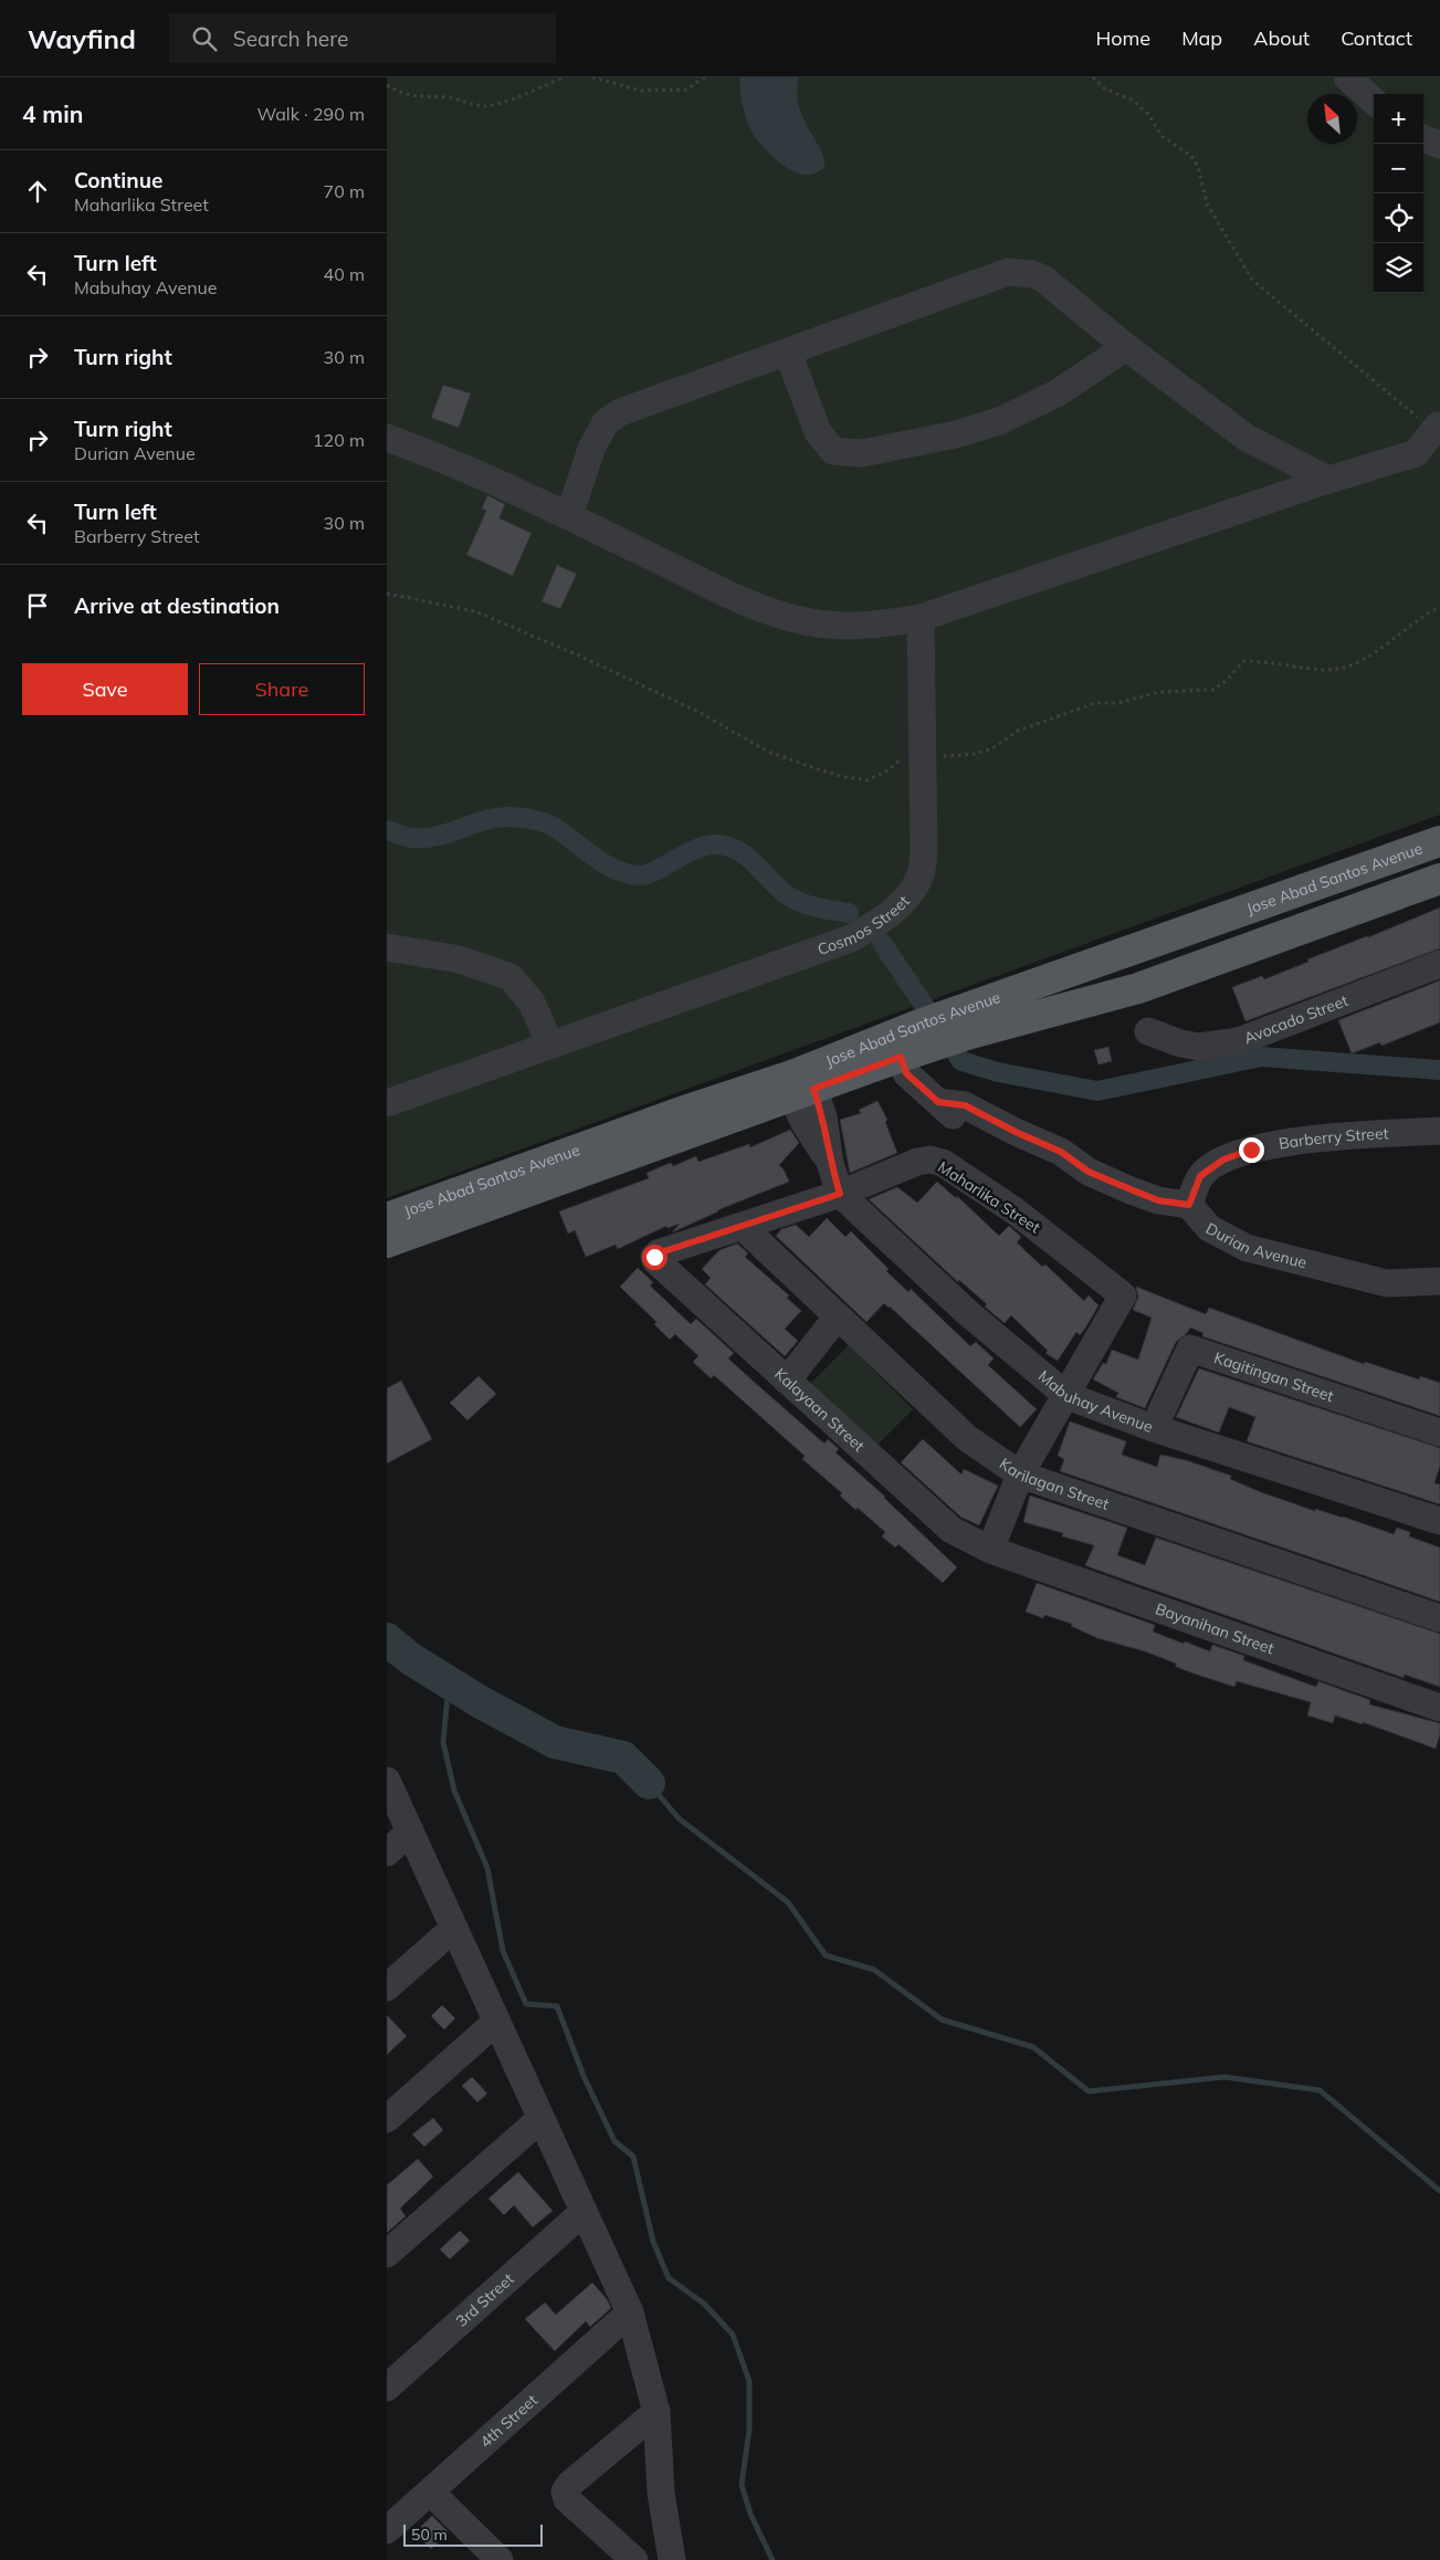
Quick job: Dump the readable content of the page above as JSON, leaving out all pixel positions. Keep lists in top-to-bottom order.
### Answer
{
  "streets": {
    "main road": ["Jose Abad Santos Avenue"],
    "street": [
      "Cosmos Street",
      "Avocado Street",
      "Barberry Street",
      "Maharlika Street",
      "Durian Avenue",
      "Kagitingan Street",
      "Mabuhay Avenue",
      "Kalayaan Street",
      "Karilagan Street",
      "Bayanihan Street",
      "3rd Street",
      "4th Street"
    ]
  },
  "crossings": [
    ["Barberry Street", "Durian Avenue"],
    ["Maharlika Street", "Mabuhay Avenue"],
    ["Maharlika Street", "Kalayaan Street"],
    ["Maharlika Street", "Karilagan Street"],
    ["Kagitingan Street", "Mabuhay Avenue"],
    ["Kalayaan Street", "Bayanihan Street"]
  ],
  "scale_bar": "50 m",
  "north": "top left",
  "page": {
    "header": "Wayfind",
    "search": "Search here",
    "nav": [
      "Home",
      "Map",
      "About",
      "Contact"
    ],
    "heading": ["4 min", "Walk · 290 m"],
    "map_buttons": ["+", "−"],
    "list": [
      ["Continue", "Maharlika Street", "70 m"],
      ["Turn left", "Mabuhay Avenue", "40 m"],
      ["Turn right", "30 m"],
      ["Turn right", "Durian Avenue", "120 m"],
      ["Turn left", "Barberry Street", "30 m"],
      "Arrive at destination"
    ],
    "buttons": ["Save", "Share"],
    "scale": "50 m"
  }
}
